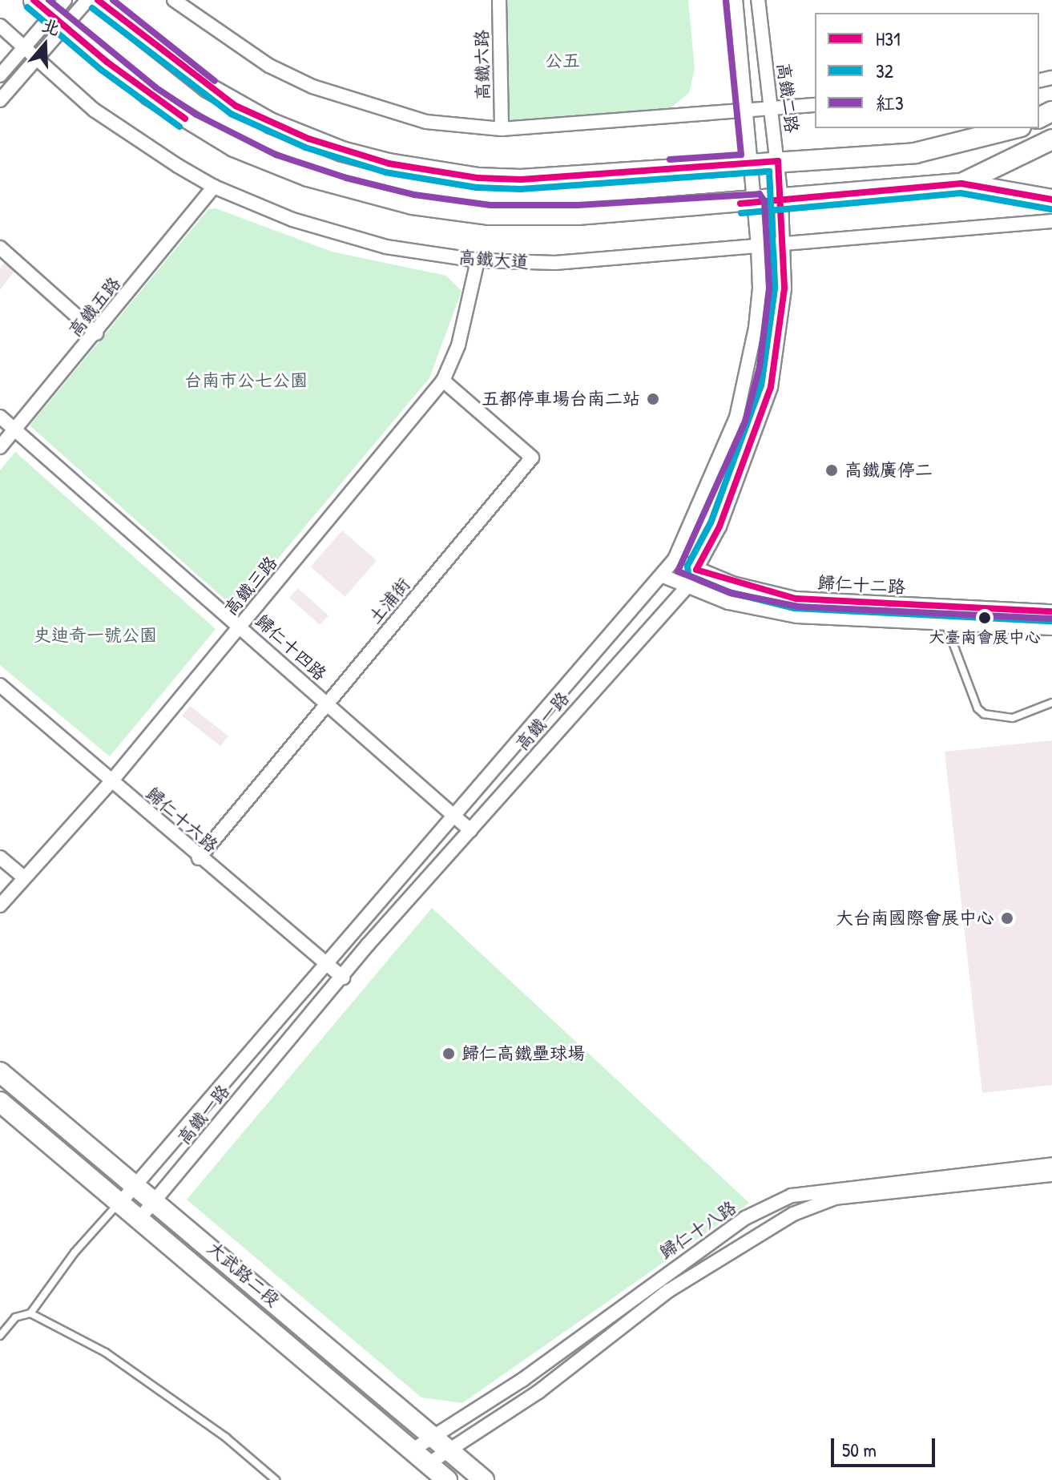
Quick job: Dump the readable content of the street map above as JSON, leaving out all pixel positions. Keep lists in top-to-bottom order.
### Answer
{
  "streets": {
    "street": [
      "高鐵六路",
      "高鐵二路",
      "高鐵大道",
      "高鐵五路",
      "歸仁十二路",
      "高鐵三路",
      "土浦街",
      "歸仁十四路",
      "高鐵一路",
      "歸仁十六路",
      "歸仁十八路",
      "大武路二段"
    ]
  },
  "crossings": [
    ["高鐵二路", "高鐵一路"],
    ["高鐵大道", "高鐵五路"],
    ["高鐵大道", "高鐵三路"],
    ["高鐵大道", "高鐵一路"],
    ["高鐵五路", "歸仁十四路"],
    ["歸仁十二路", "高鐵一路"],
    ["高鐵三路", "土浦街"],
    ["高鐵三路", "歸仁十四路"],
    ["高鐵三路", "歸仁十六路"],
    ["土浦街", "歸仁十四路"],
    ["土浦街", "歸仁十六路"],
    ["歸仁十四路", "高鐵一路"],
    ["高鐵一路", "歸仁十六路"],
    ["高鐵一路", "大武路二段"],
    ["歸仁十八路", "大武路二段"]
  ],
  "parks": ["公五", "台南市公七公園", "史迪奇一號公園"],
  "places": [
    "五都停車場台南二站",
    "高鐵廣停二",
    "大臺南會展中心",
    "大台南國際會展中心",
    "歸仁高鐵壘球場"
  ],
  "lines": ["transit line H31", "transit line 紅3", "transit line 32"],
  "legend": ["H31", "32", "紅3"],
  "scale_bar": "50 m",
  "north": "top"
}
